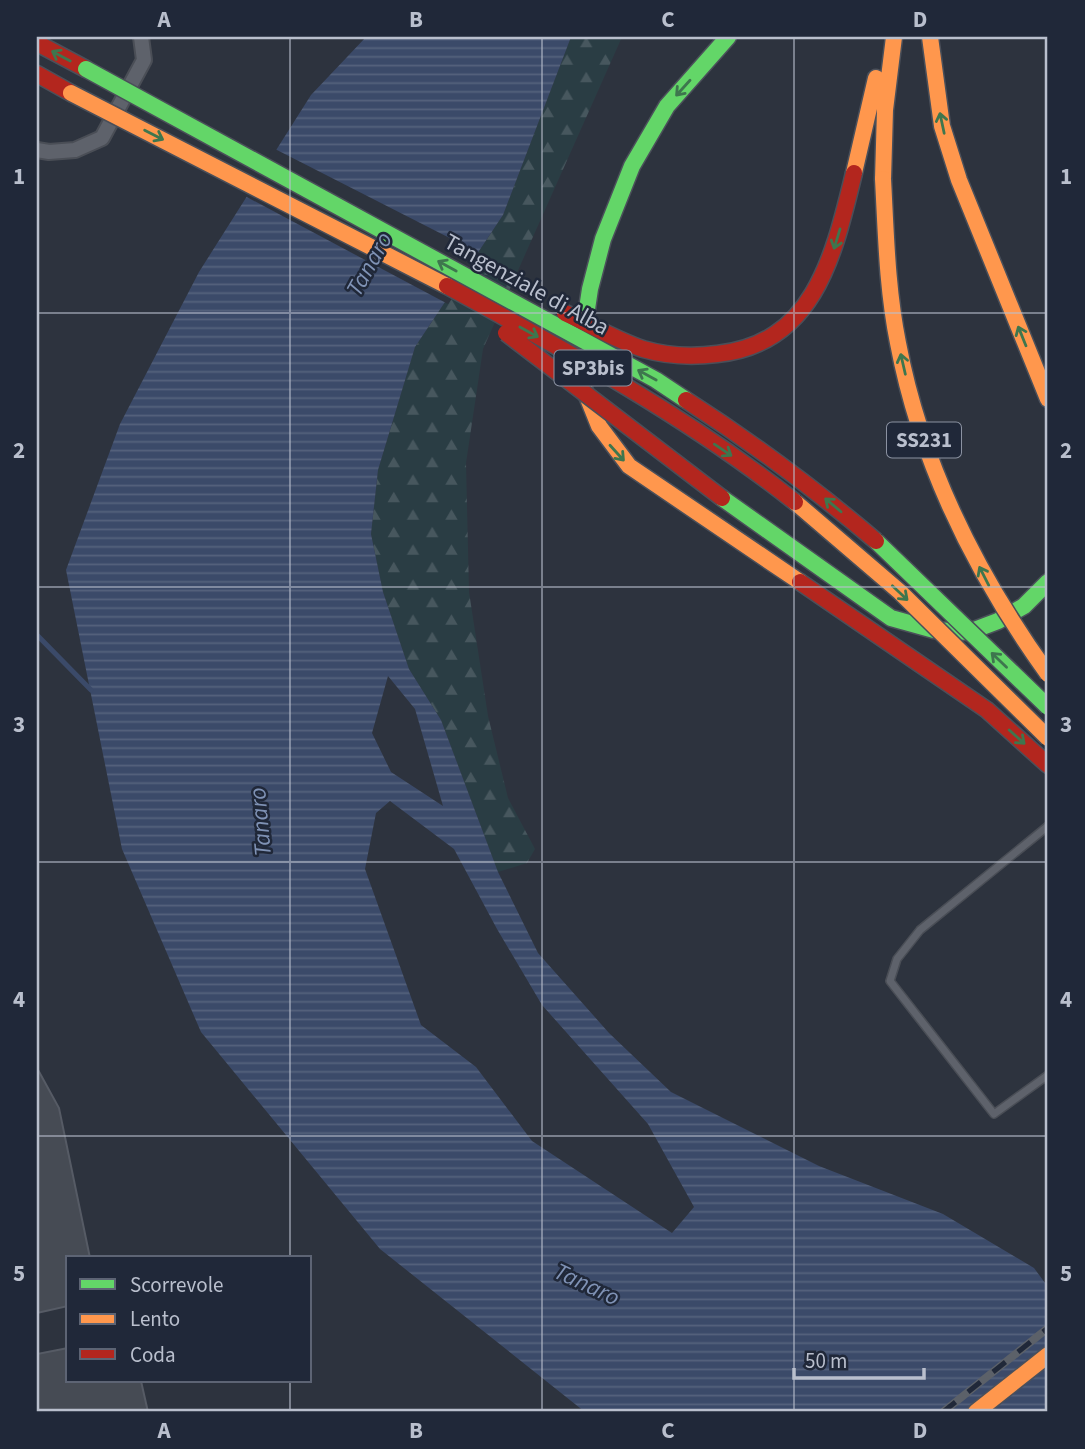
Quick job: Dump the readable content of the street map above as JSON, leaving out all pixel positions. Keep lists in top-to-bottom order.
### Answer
{
  "streets": {
    "main road": ["Tangenziale di Alba", "SP3bis", "SS231"]
  },
  "water": ["Tanaro"],
  "legend": ["Scorrevole", "Lento", "Coda"],
  "scale_bar": "50 m",
  "grid": {
    "columns": [
      "A",
      "B",
      "C",
      "D"
    ],
    "rows": [
      "1",
      "2",
      "3",
      "4",
      "5"
    ]
  }
}
